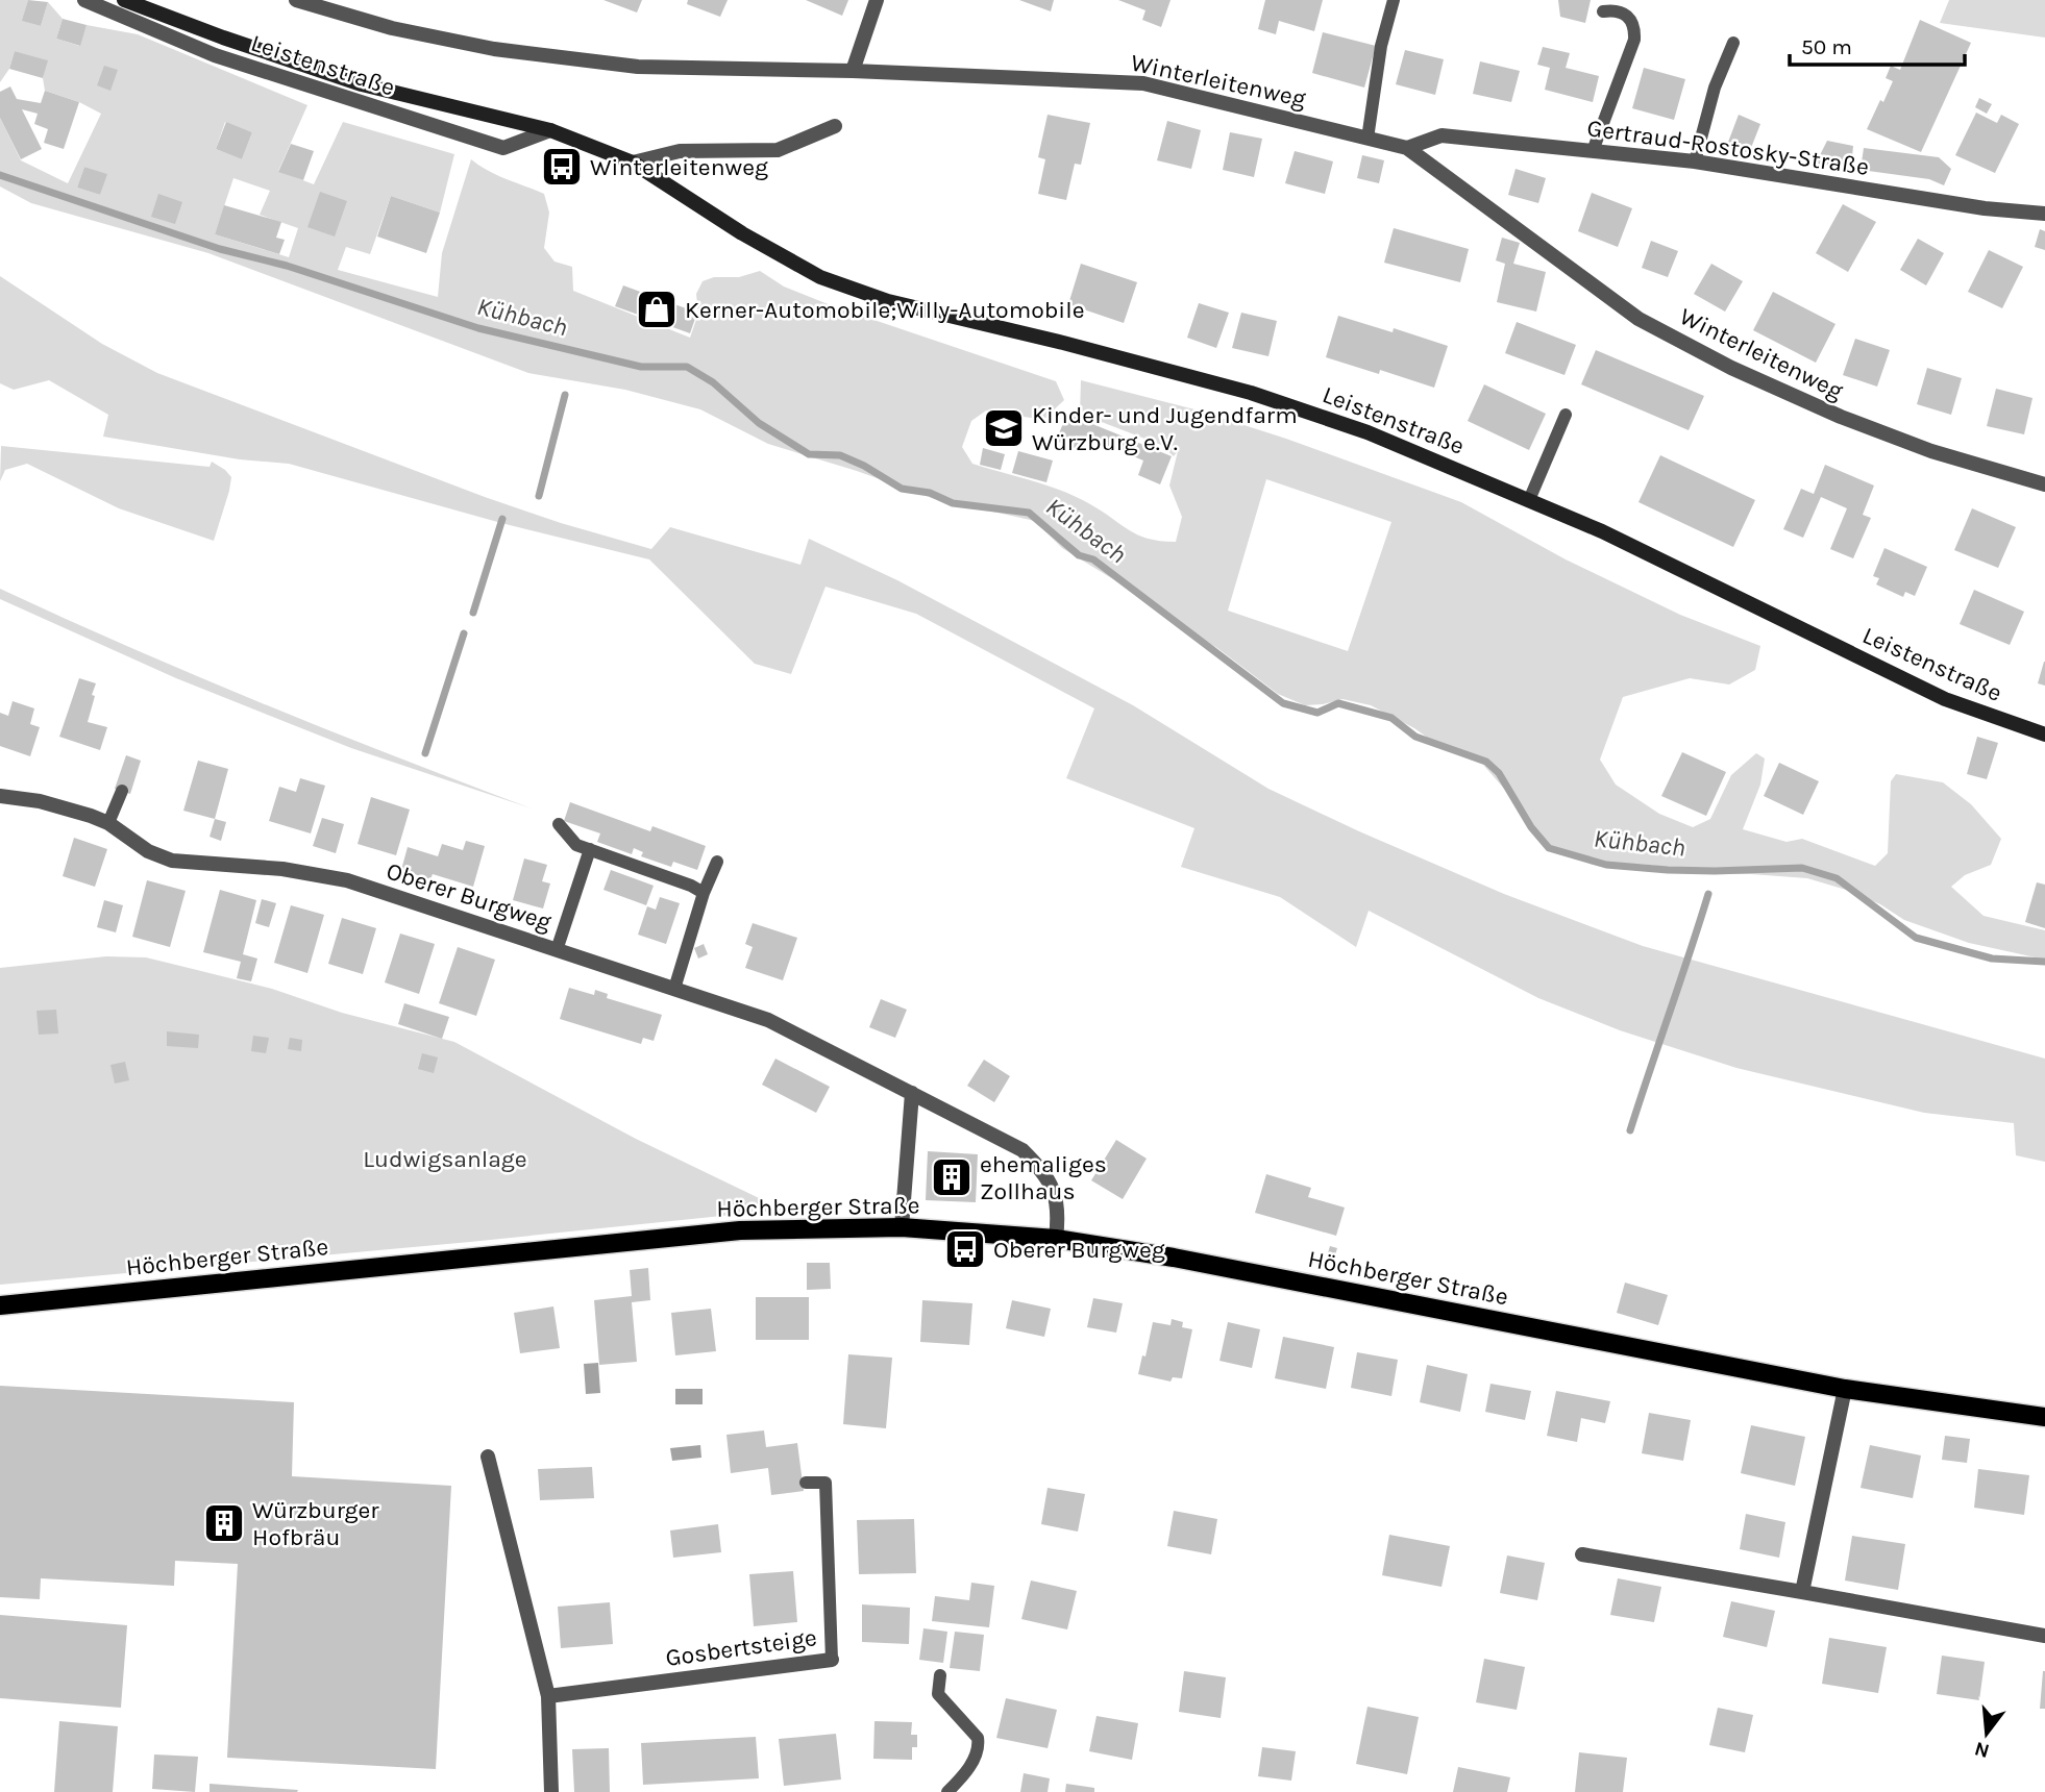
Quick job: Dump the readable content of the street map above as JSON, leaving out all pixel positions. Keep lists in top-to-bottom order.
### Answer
{
  "streets": {
    "main road": ["Leistenstraße", "Höchberger Straße"],
    "street": [
      "Winterleitenweg",
      "Gertraud-Rostosky-Straße",
      "Oberer Burgweg",
      "Gosbertsteige"
    ]
  },
  "crossings": [
    ["Winterleitenweg", "Gertraud-Rostosky-Straße"],
    ["Oberer Burgweg", "Höchberger Straße"]
  ],
  "water": ["Kühbach"],
  "parks": ["Ludwigsanlage"],
  "places": {
    "bus stop": ["Winterleitenweg", "Oberer Burgweg"],
    "shop": ["Kerner-Automobile;Willy-Automobile"],
    "school or university": ["Kinder- und Jugendfarm Würzburg e.V."],
    "building": ["ehemaliges Zollhaus", "Würzburger Hofbräu"]
  },
  "scale_bar": "50 m",
  "north": "bottom"
}
